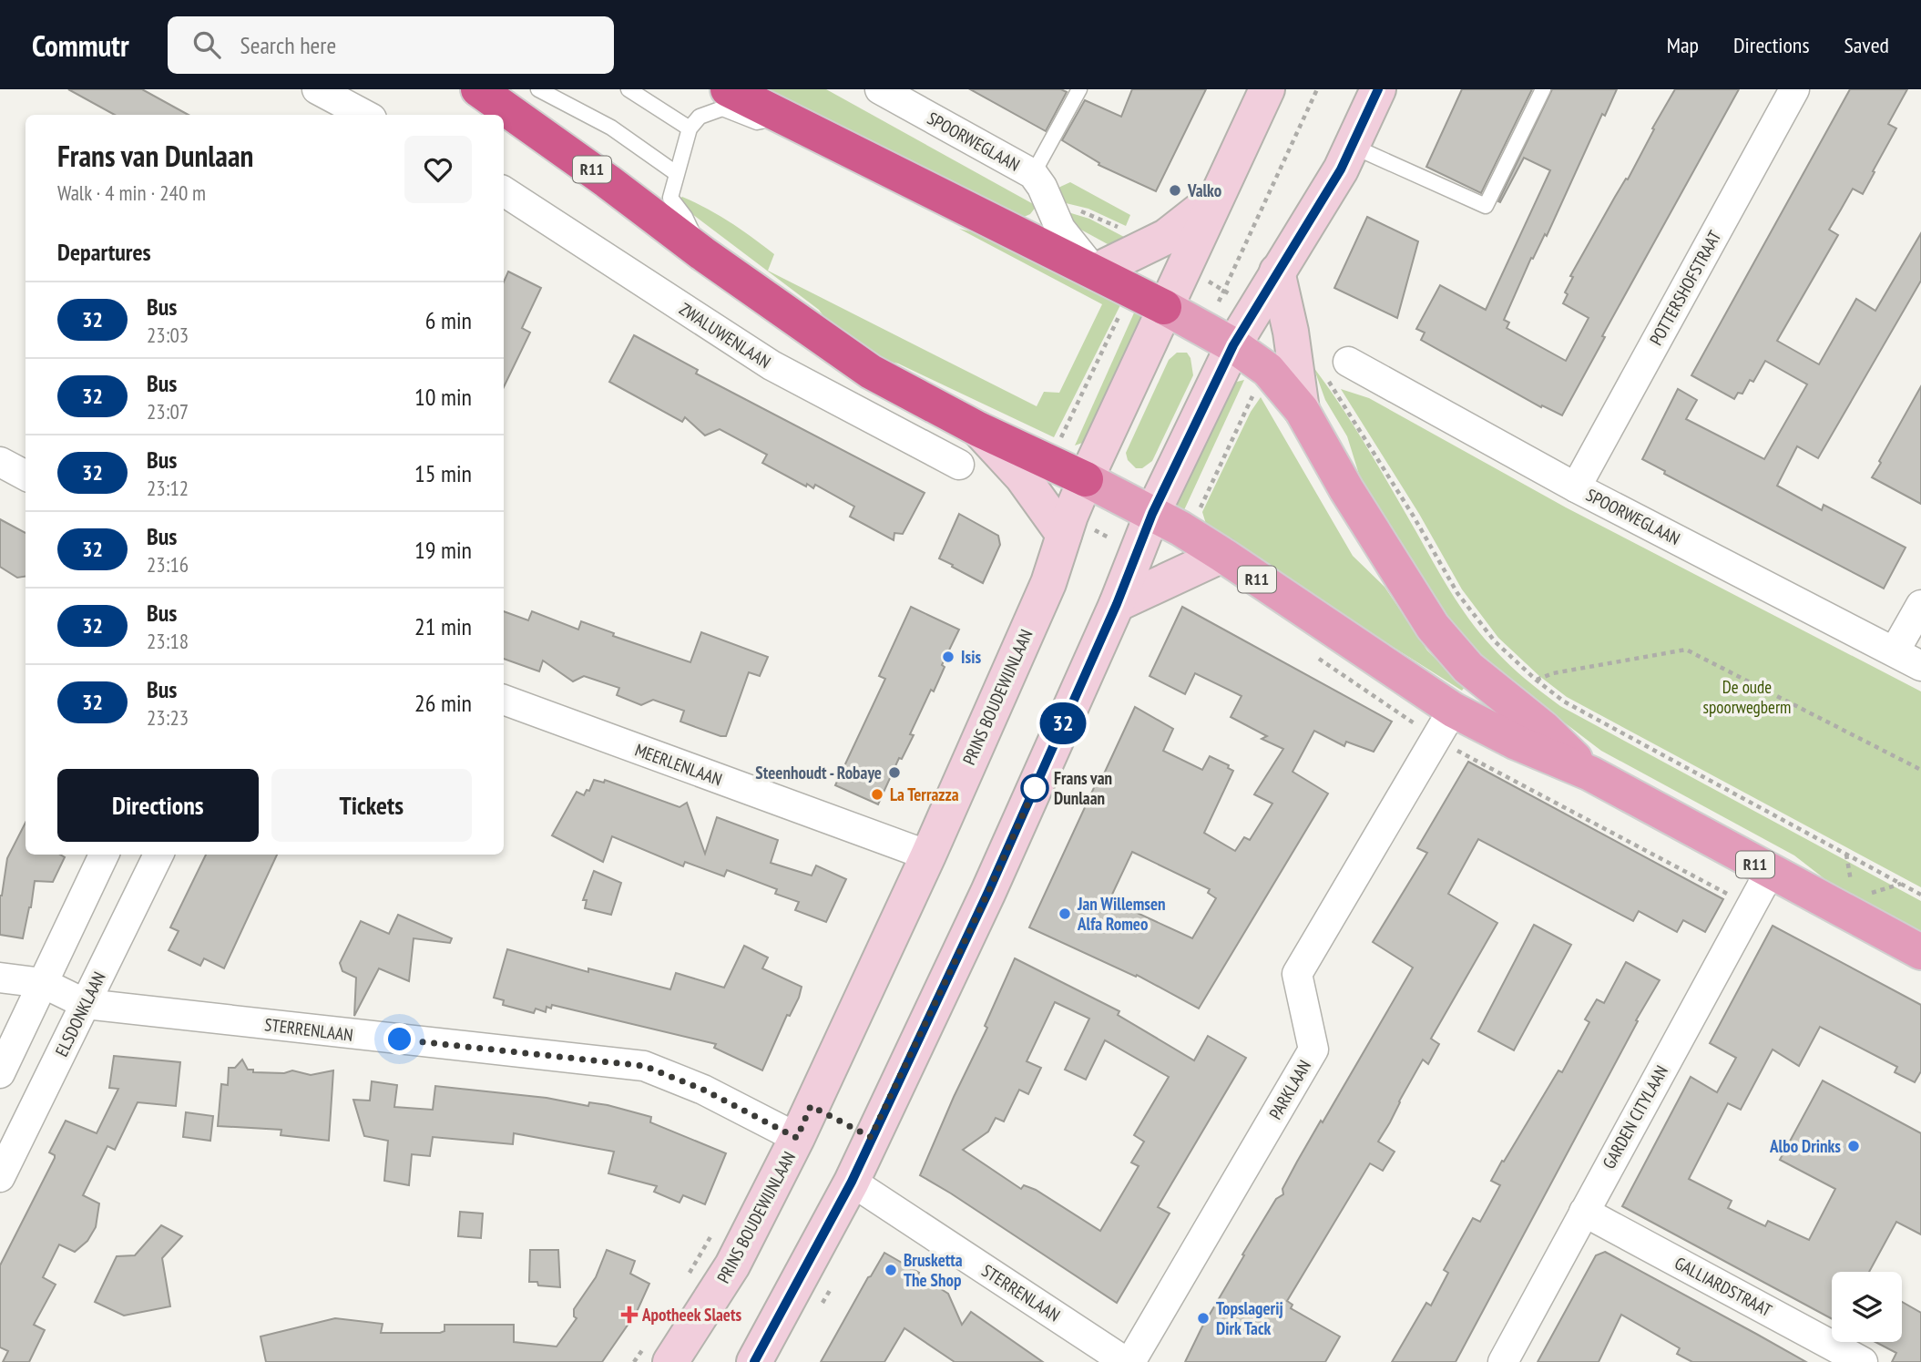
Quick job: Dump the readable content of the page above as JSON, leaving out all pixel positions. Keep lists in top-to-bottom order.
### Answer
{
  "streets": {
    "highway": ["R11"],
    "main road": ["PRINS BOUDEWIJNLAAN"],
    "street": [
      "SPOORWEGLAAN",
      "POTTERSHOFSTRAAT",
      "ZWALUWENLAAN",
      "MEERLENLAAN",
      "ELSDONKLAAN",
      "STERRENLAAN",
      "PARKLAAN",
      "GARDEN CITYLAAN",
      "GALLIARDSTRAAT"
    ]
  },
  "crossings": [
    ["SPOORWEGLAAN", "R11"],
    ["SPOORWEGLAAN", "POTTERSHOFSTRAAT"],
    ["R11", "PRINS BOUDEWIJNLAAN"],
    ["R11", "PARKLAAN"],
    ["R11", "GARDEN CITYLAAN"],
    ["PRINS BOUDEWIJNLAAN", "MEERLENLAAN"],
    ["PRINS BOUDEWIJNLAAN", "STERRENLAAN"],
    ["ELSDONKLAAN", "STERRENLAAN"],
    ["STERRENLAAN", "PARKLAAN"],
    ["GARDEN CITYLAAN", "GALLIARDSTRAAT"]
  ],
  "parks": ["De oude spoorwegberm"],
  "places": {
    "other": [
      "Valko",
      "Isis",
      "Steenhoudt - Robaye",
      "Frans van Dunlaan",
      "La Terrazza",
      "Jan Willemsen Alfa Romeo",
      "Albo Drinks",
      "Brusketta The Shop",
      "Topslagerij Dirk Tack"
    ],
    "health": ["Apotheek Slaets"]
  },
  "lines": ["bus line 32"],
  "page": {
    "header": "Commutr",
    "search": "Search here",
    "nav": ["Map", "Directions", "Saved"],
    "on_map": "32",
    "heading": [
      ["Frans van Dunlaan", "Walk · 4 min · 240 m"],
      "Departures"
    ],
    "list": [
      {
        "mark": "32",
        "name": "Bus",
        "note": "23:03",
        "value": "6 min"
      },
      {
        "mark": "32",
        "name": "Bus",
        "note": "23:07",
        "value": "10 min"
      },
      {
        "mark": "32",
        "name": "Bus",
        "note": "23:12",
        "value": "15 min"
      },
      {
        "mark": "32",
        "name": "Bus",
        "note": "23:16",
        "value": "19 min"
      },
      {
        "mark": "32",
        "name": "Bus",
        "note": "23:18",
        "value": "21 min"
      },
      {
        "mark": "32",
        "name": "Bus",
        "note": "23:23",
        "value": "26 min"
      }
    ],
    "buttons": ["Directions", "Tickets"]
  }
}
